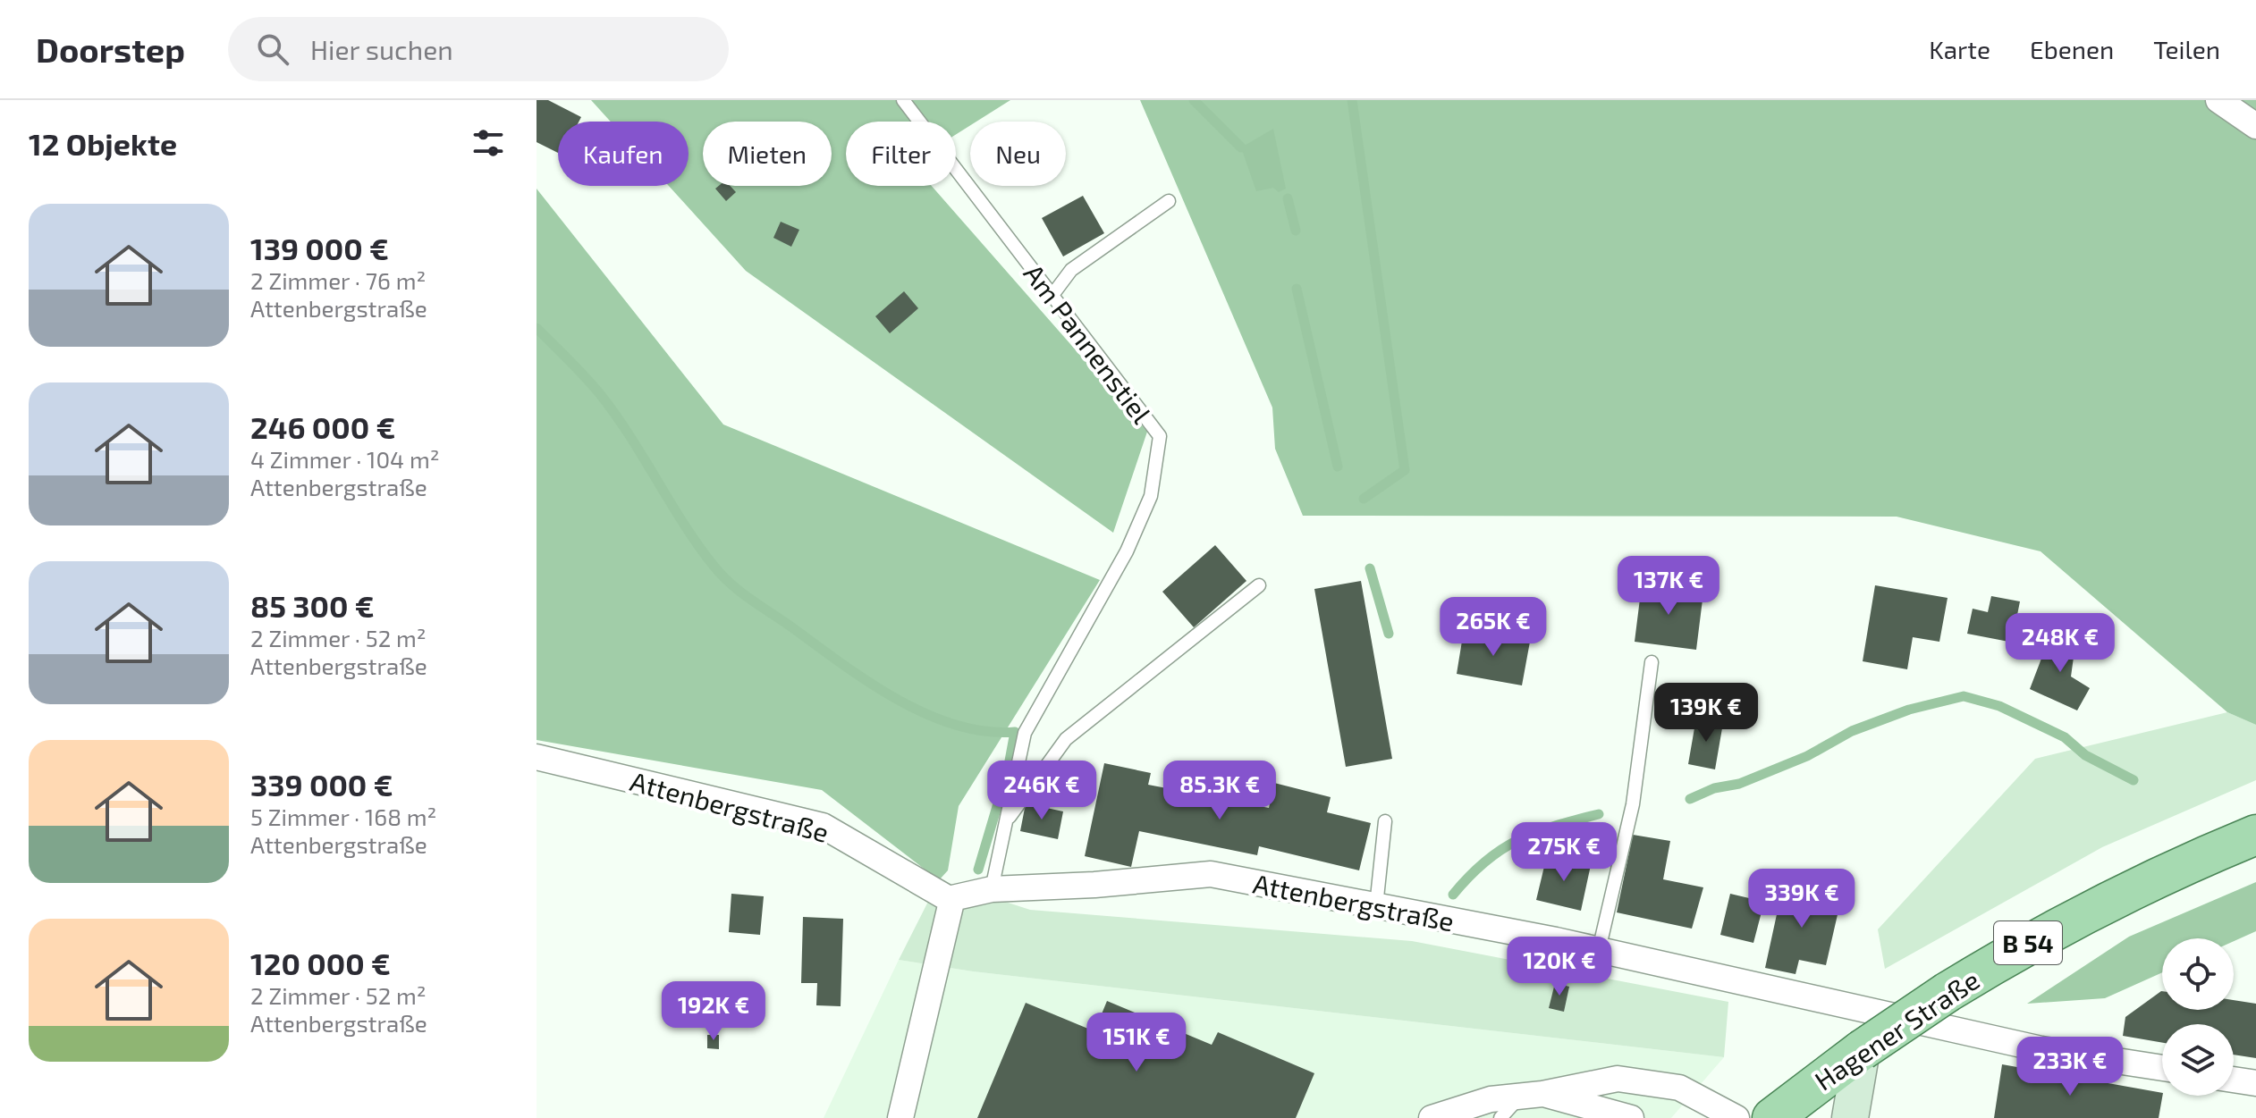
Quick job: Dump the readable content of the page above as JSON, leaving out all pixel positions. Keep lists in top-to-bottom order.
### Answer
{
  "streets": {
    "main road": ["B 54", "Hagener Straße"],
    "street": ["Attenbergstraße"],
    "lane": ["Am Pannenstiel"]
  },
  "crossings": [
    ["Am Pannenstiel", "Attenbergstraße"]
  ],
  "page": {
    "header": "Doorstep",
    "search": "Hier suchen",
    "nav": ["Karte", "Ebenen", "Teilen"],
    "heading": "12 Objekte",
    "chip": [
      "Kaufen",
      "Mieten",
      "Filter",
      "Neu"
    ],
    "list": [
      {
        "name": "139 000 €",
        "note": "2 Zimmer · 76 m² · Attenbergstraße"
      },
      {
        "name": "246 000 €",
        "note": "4 Zimmer · 104 m² · Attenbergstraße"
      },
      {
        "name": "85 300 €",
        "note": "2 Zimmer · 52 m² · Attenbergstraße"
      },
      {
        "name": "339 000 €",
        "note": "5 Zimmer · 168 m² · Attenbergstraße"
      },
      {
        "name": "120 000 €",
        "note": "2 Zimmer · 52 m² · Attenbergstraße"
      }
    ],
    "price": [
      "137K €",
      "265K €",
      "248K €",
      "139K €",
      "246K €",
      "85.3K €",
      "275K €",
      "339K €",
      "120K €",
      "192K €",
      "151K €",
      "233K €"
    ]
  }
}
